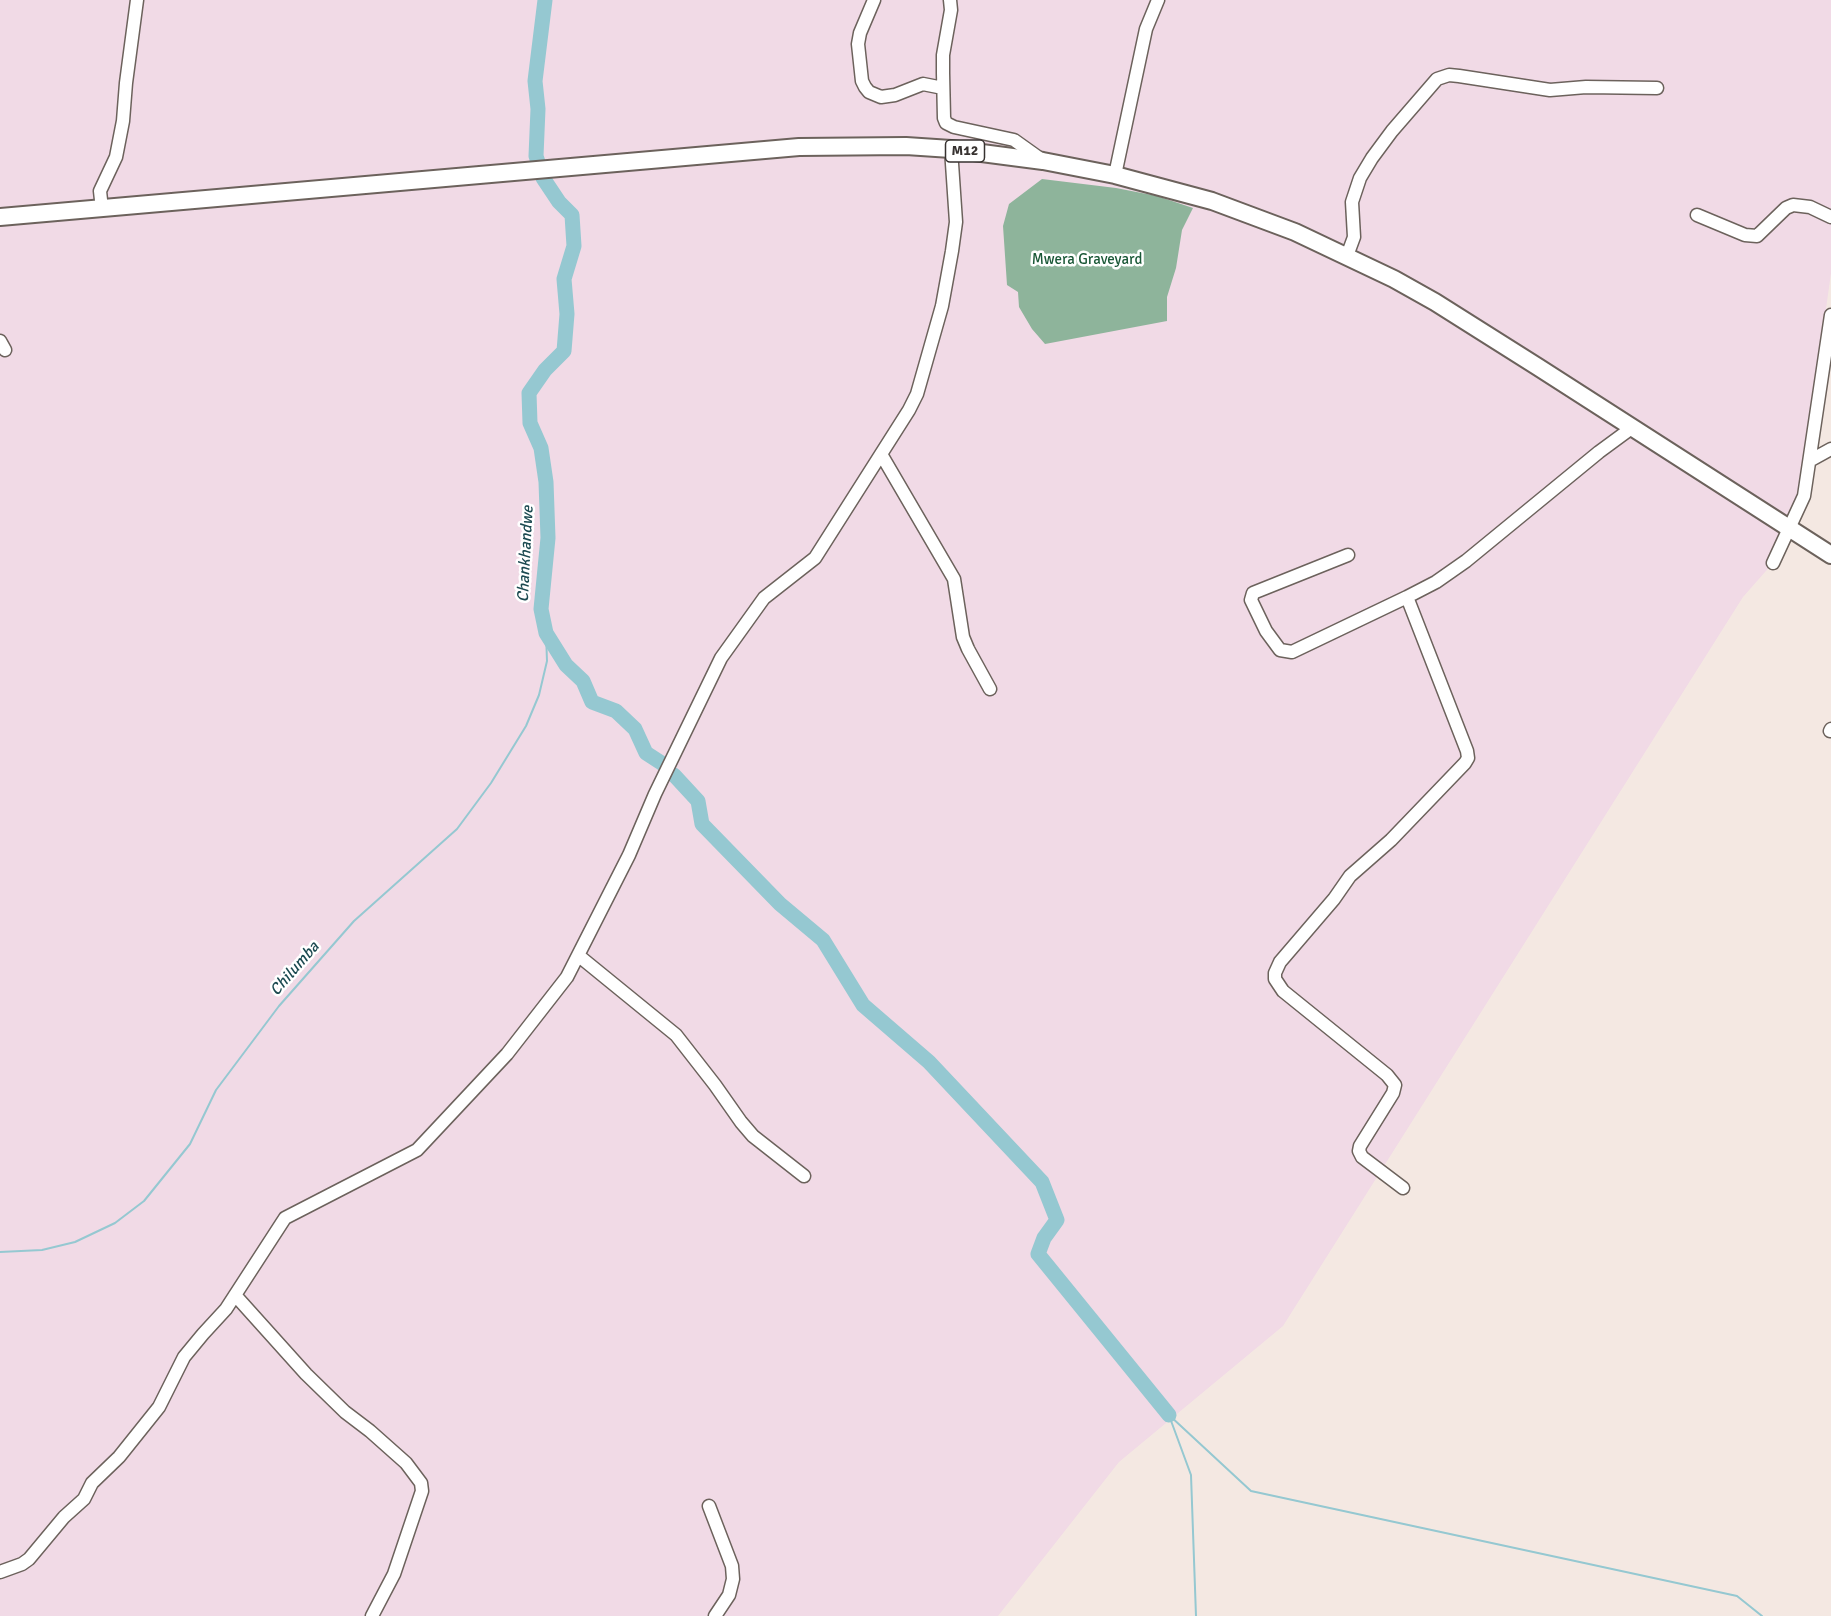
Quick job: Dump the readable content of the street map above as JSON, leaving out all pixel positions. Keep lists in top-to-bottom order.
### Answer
{
  "streets": {
    "highway": ["M12"]
  },
  "water": ["Chankhandwe", "Chilumba"],
  "parks": ["Mwera Graveyard"]
}
